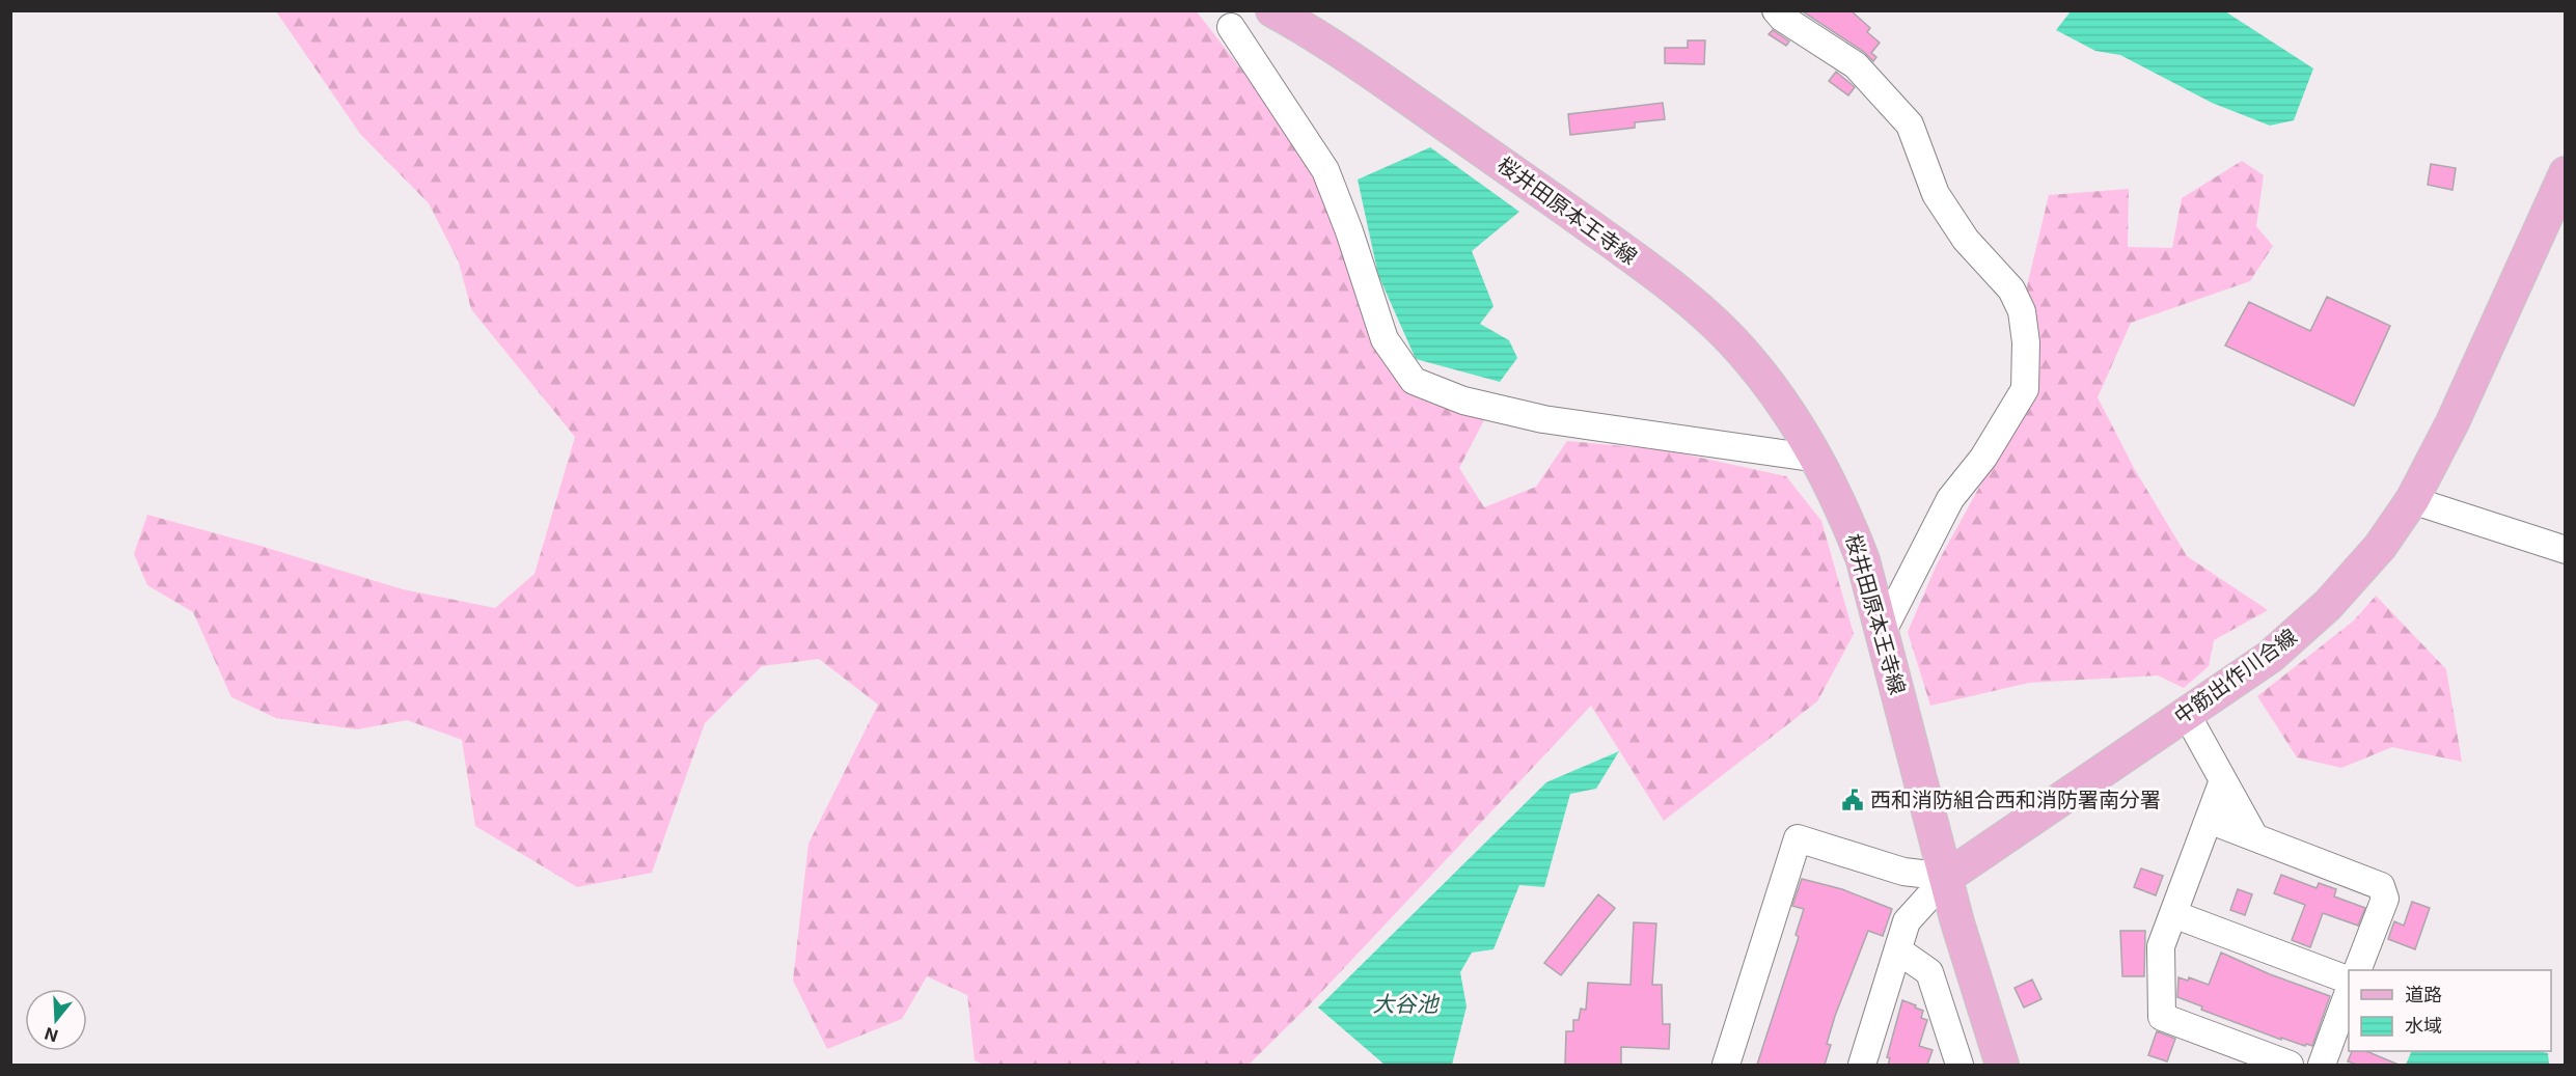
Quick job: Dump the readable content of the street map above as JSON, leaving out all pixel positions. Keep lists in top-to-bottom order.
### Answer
{
  "streets": {
    "main road": ["桜井田原本王寺線", "中筋出作川合線"]
  },
  "crossings": [
    ["桜井田原本王寺線", "中筋出作川合線"]
  ],
  "water": ["大谷池"],
  "places": {
    "public building": ["西和消防組合西和消防署南分署"]
  },
  "legend": ["道路", "水域"],
  "north": "bottom"
}
